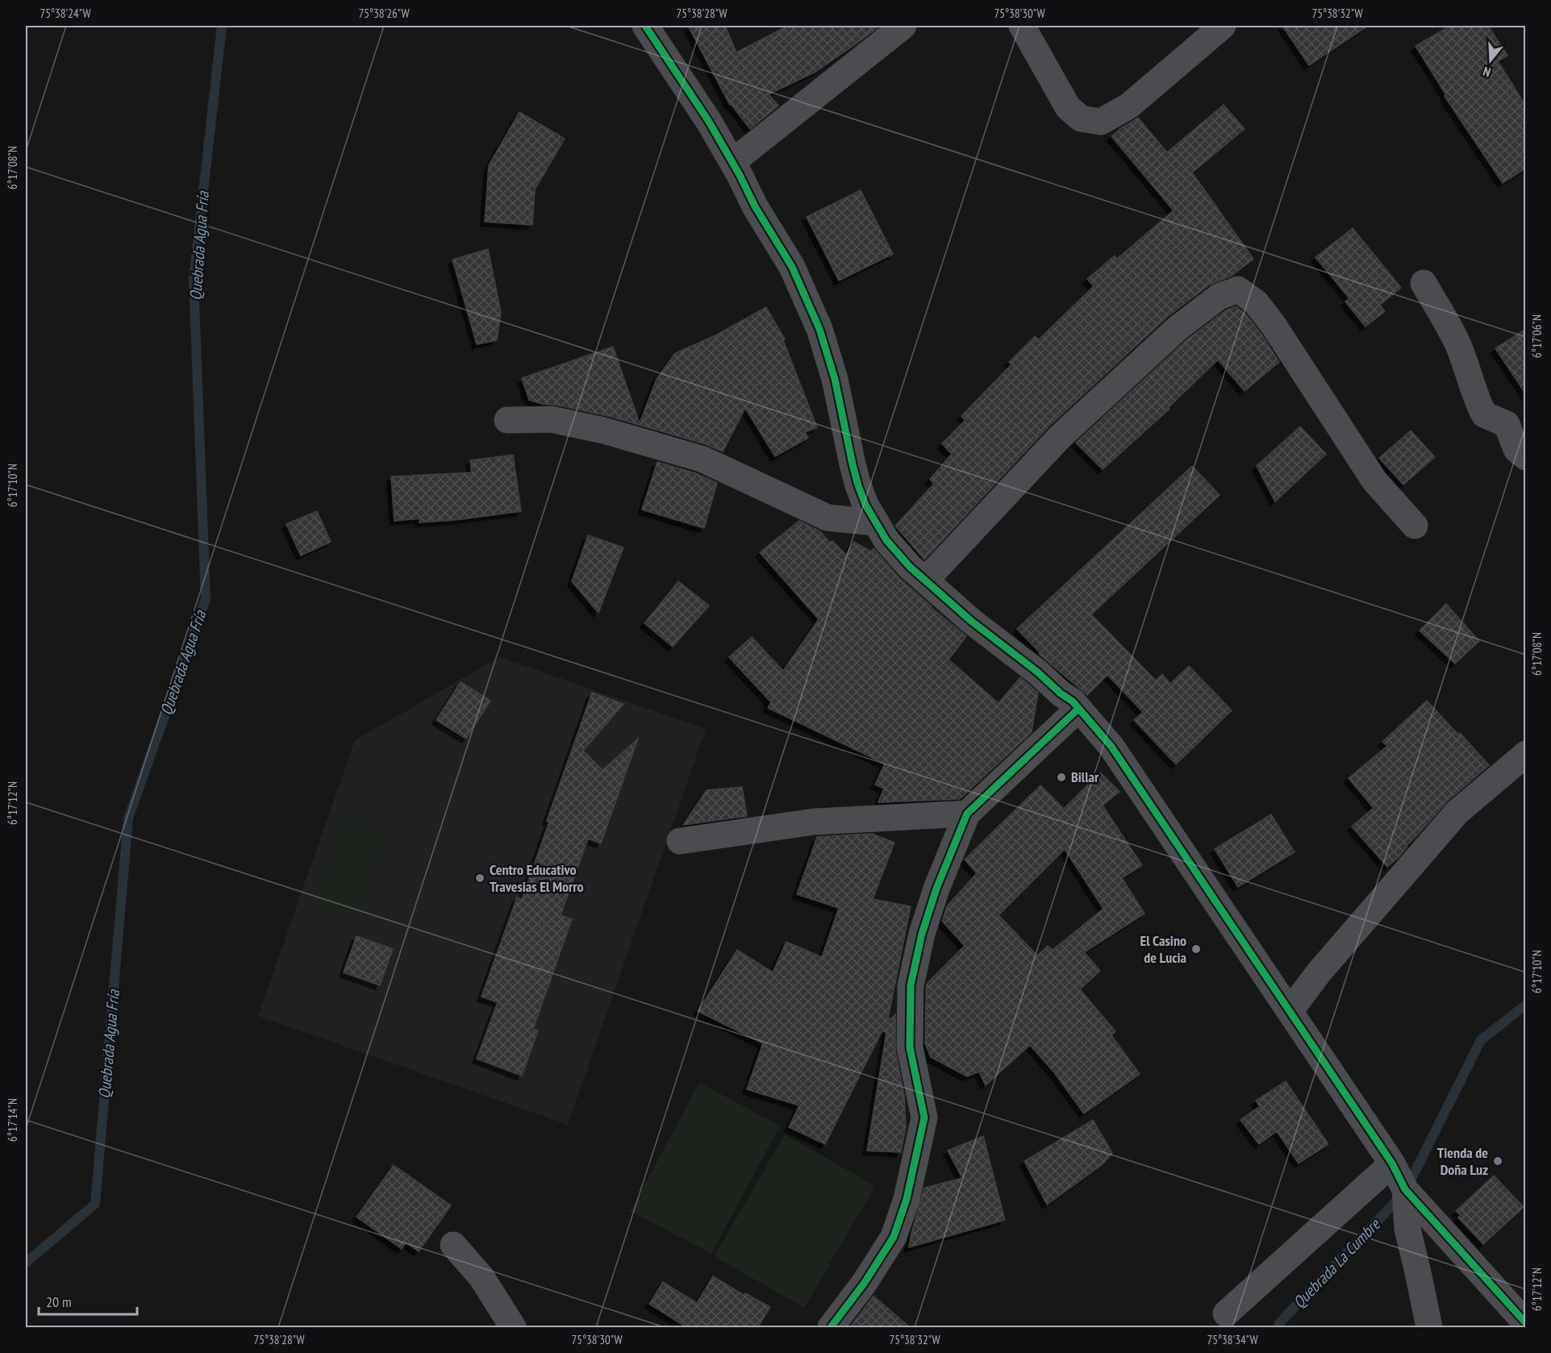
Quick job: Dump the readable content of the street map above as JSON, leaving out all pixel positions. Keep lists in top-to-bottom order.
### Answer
{
  "water": ["Quebrada Agua Fría", "Quebrada La Cumbre"],
  "places": [
    "Billar",
    "Centro Educativo Travesias El Morro",
    "El Casino de Lucia",
    "Tienda de Doña Luz"
  ],
  "scale_bar": "20 m",
  "north": "bottom",
  "coordinates": [
    "75°38'24\"W",
    "75°38'26\"W",
    "75°38'28\"W",
    "75°38'30\"W",
    "75°38'32\"W",
    "6°17'08\"N",
    "6°17'06\"N",
    "6°17'10\"N",
    "6°17'12\"N",
    "6°17'14\"N",
    "75°38'34\"W"
  ]
}
